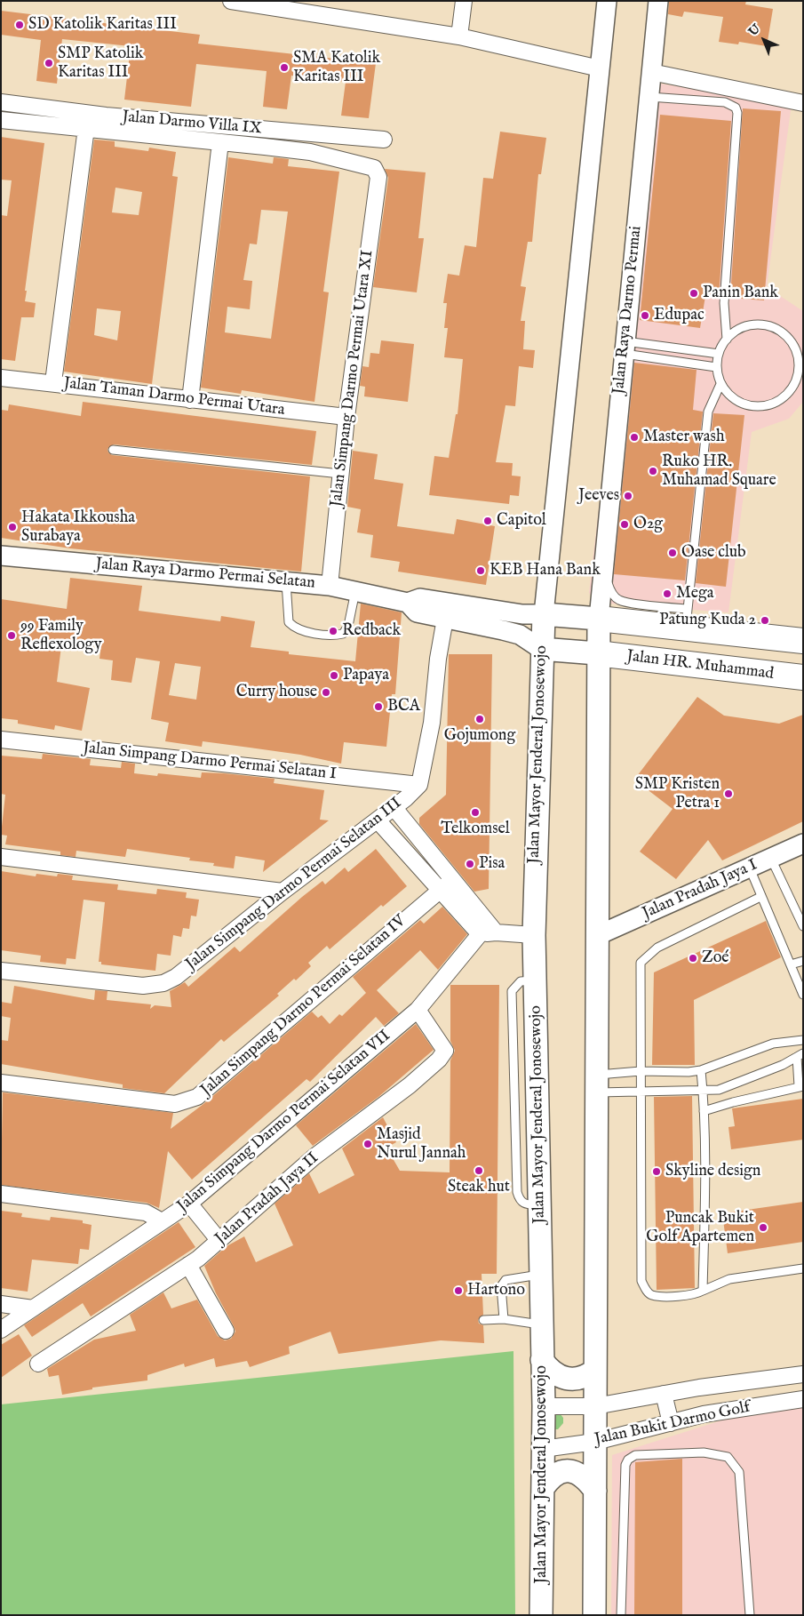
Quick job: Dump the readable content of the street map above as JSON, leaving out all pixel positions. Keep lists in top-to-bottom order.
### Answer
{
  "streets": {
    "main road": ["Jalan HR. Muhammad", "Jalan Mayor Jenderal Jonosewojo"],
    "street": [
      "Jalan Darmo Villa IX",
      "Jalan Raya Darmo Permai",
      "Jalan Simpang Darmo Permai Utara XI",
      "Jalan Taman Darmo Permai Utara",
      "Jalan Raya Darmo Permai Selatan",
      "Jalan Simpang Darmo Permai Selatan I",
      "Jalan Simpang Darmo Permai Selatan III",
      "Jalan Pradah Jaya I",
      "Jalan Simpang Darmo Permai Selatan IV",
      "Jalan Simpang Darmo Permai Selatan VII",
      "Jalan Pradah Jaya II",
      "Jalan Bukit Darmo Golf"
    ]
  },
  "crossings": [
    ["Jalan Simpang Darmo Permai Utara XI", "Jalan Taman Darmo Permai Utara"],
    ["Jalan Simpang Darmo Permai Utara XI", "Jalan Raya Darmo Permai Selatan"],
    ["Jalan Raya Darmo Permai Selatan", "Jalan Mayor Jenderal Jonosewojo"],
    ["Jalan Mayor Jenderal Jonosewojo", "Jalan Bukit Darmo Golf"],
    ["Jalan Simpang Darmo Permai Selatan I", "Jalan Simpang Darmo Permai Selatan III"],
    ["Jalan Simpang Darmo Permai Selatan VII", "Jalan Pradah Jaya II"]
  ],
  "places": [
    "SD Katolik Karitas III",
    "SMP Katolik Karitas III",
    "SMA Katolik Karitas III",
    "Panin Bank",
    "Edupac",
    "Master wash",
    "Ruko HR. Muhamad Square",
    "Jeeves",
    "Capitol",
    "O2g",
    "Hakata Ikkousha Surabaya",
    "Oase club",
    "KEB Hana Bank",
    "Mega",
    "Patung Kuda 2",
    "Redback",
    "99 Family Reflexology",
    "Papaya",
    "Curry house",
    "BCA",
    "Gojumong",
    "SMP Kristen Petra 1",
    "Telkomsel",
    "Pisa",
    "Zoé",
    "Masjid Nurul Jannah",
    "Steak hut",
    "Skyline design",
    "Puncak Bukit Golf Apartemen",
    "Hartono"
  ],
  "north": "top left"
}
